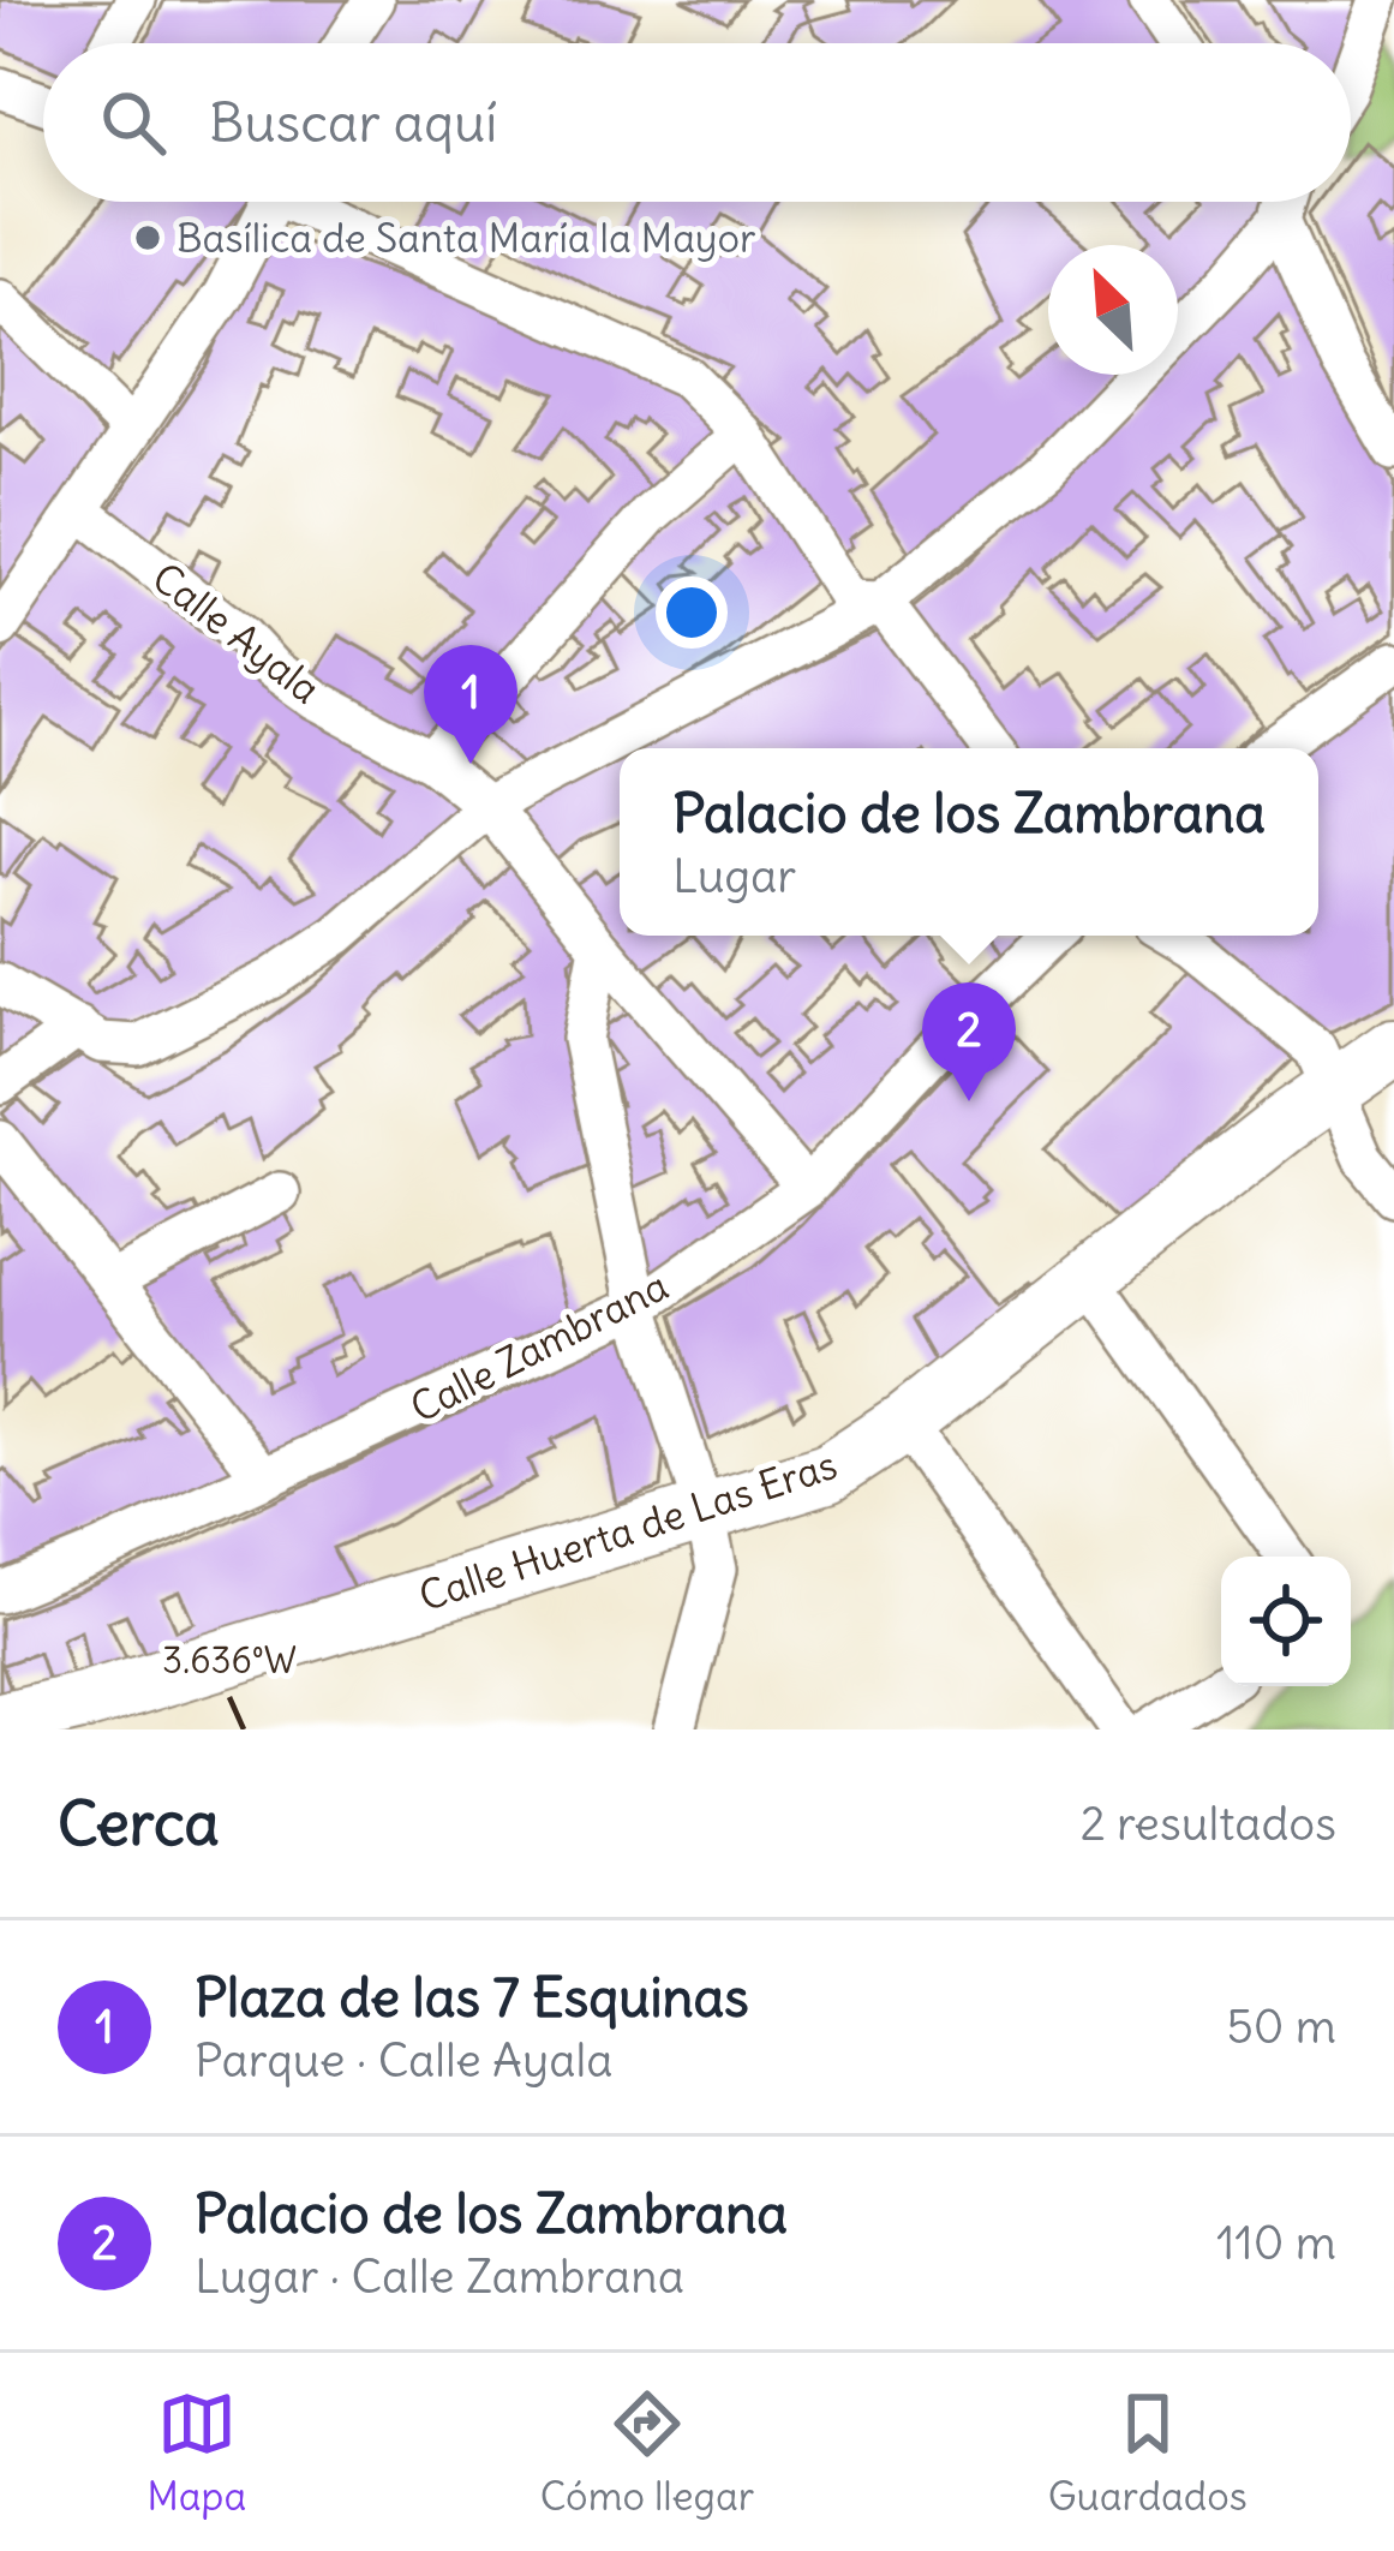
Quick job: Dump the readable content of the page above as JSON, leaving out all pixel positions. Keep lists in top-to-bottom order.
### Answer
{
  "streets": {
    "street": ["Calle Ayala", "Calle Zambrana", "Calle Huerta de Las Eras"]
  },
  "crossings": [
    ["Calle Ayala", "Calle Zambrana"]
  ],
  "places": ["Basílica de Santa María la Mayor"],
  "north": "top left",
  "page": {
    "search": "Buscar aquí",
    "pins": ["1", "2"],
    "popup": ["Palacio de los Zambrana", "Lugar"],
    "heading": ["Cerca", "2 resultados"],
    "list": [
      {
        "mark": "1",
        "name": "Plaza de las 7 Esquinas",
        "note": "Parque · Calle Ayala",
        "value": "50 m"
      },
      {
        "mark": "2",
        "name": "Palacio de los Zambrana",
        "note": "Lugar · Calle Zambrana",
        "value": "110 m"
      }
    ],
    "nav": ["Mapa", "Cómo llegar", "Guardados"]
  },
  "coordinates": ["3.636°W"]
}
